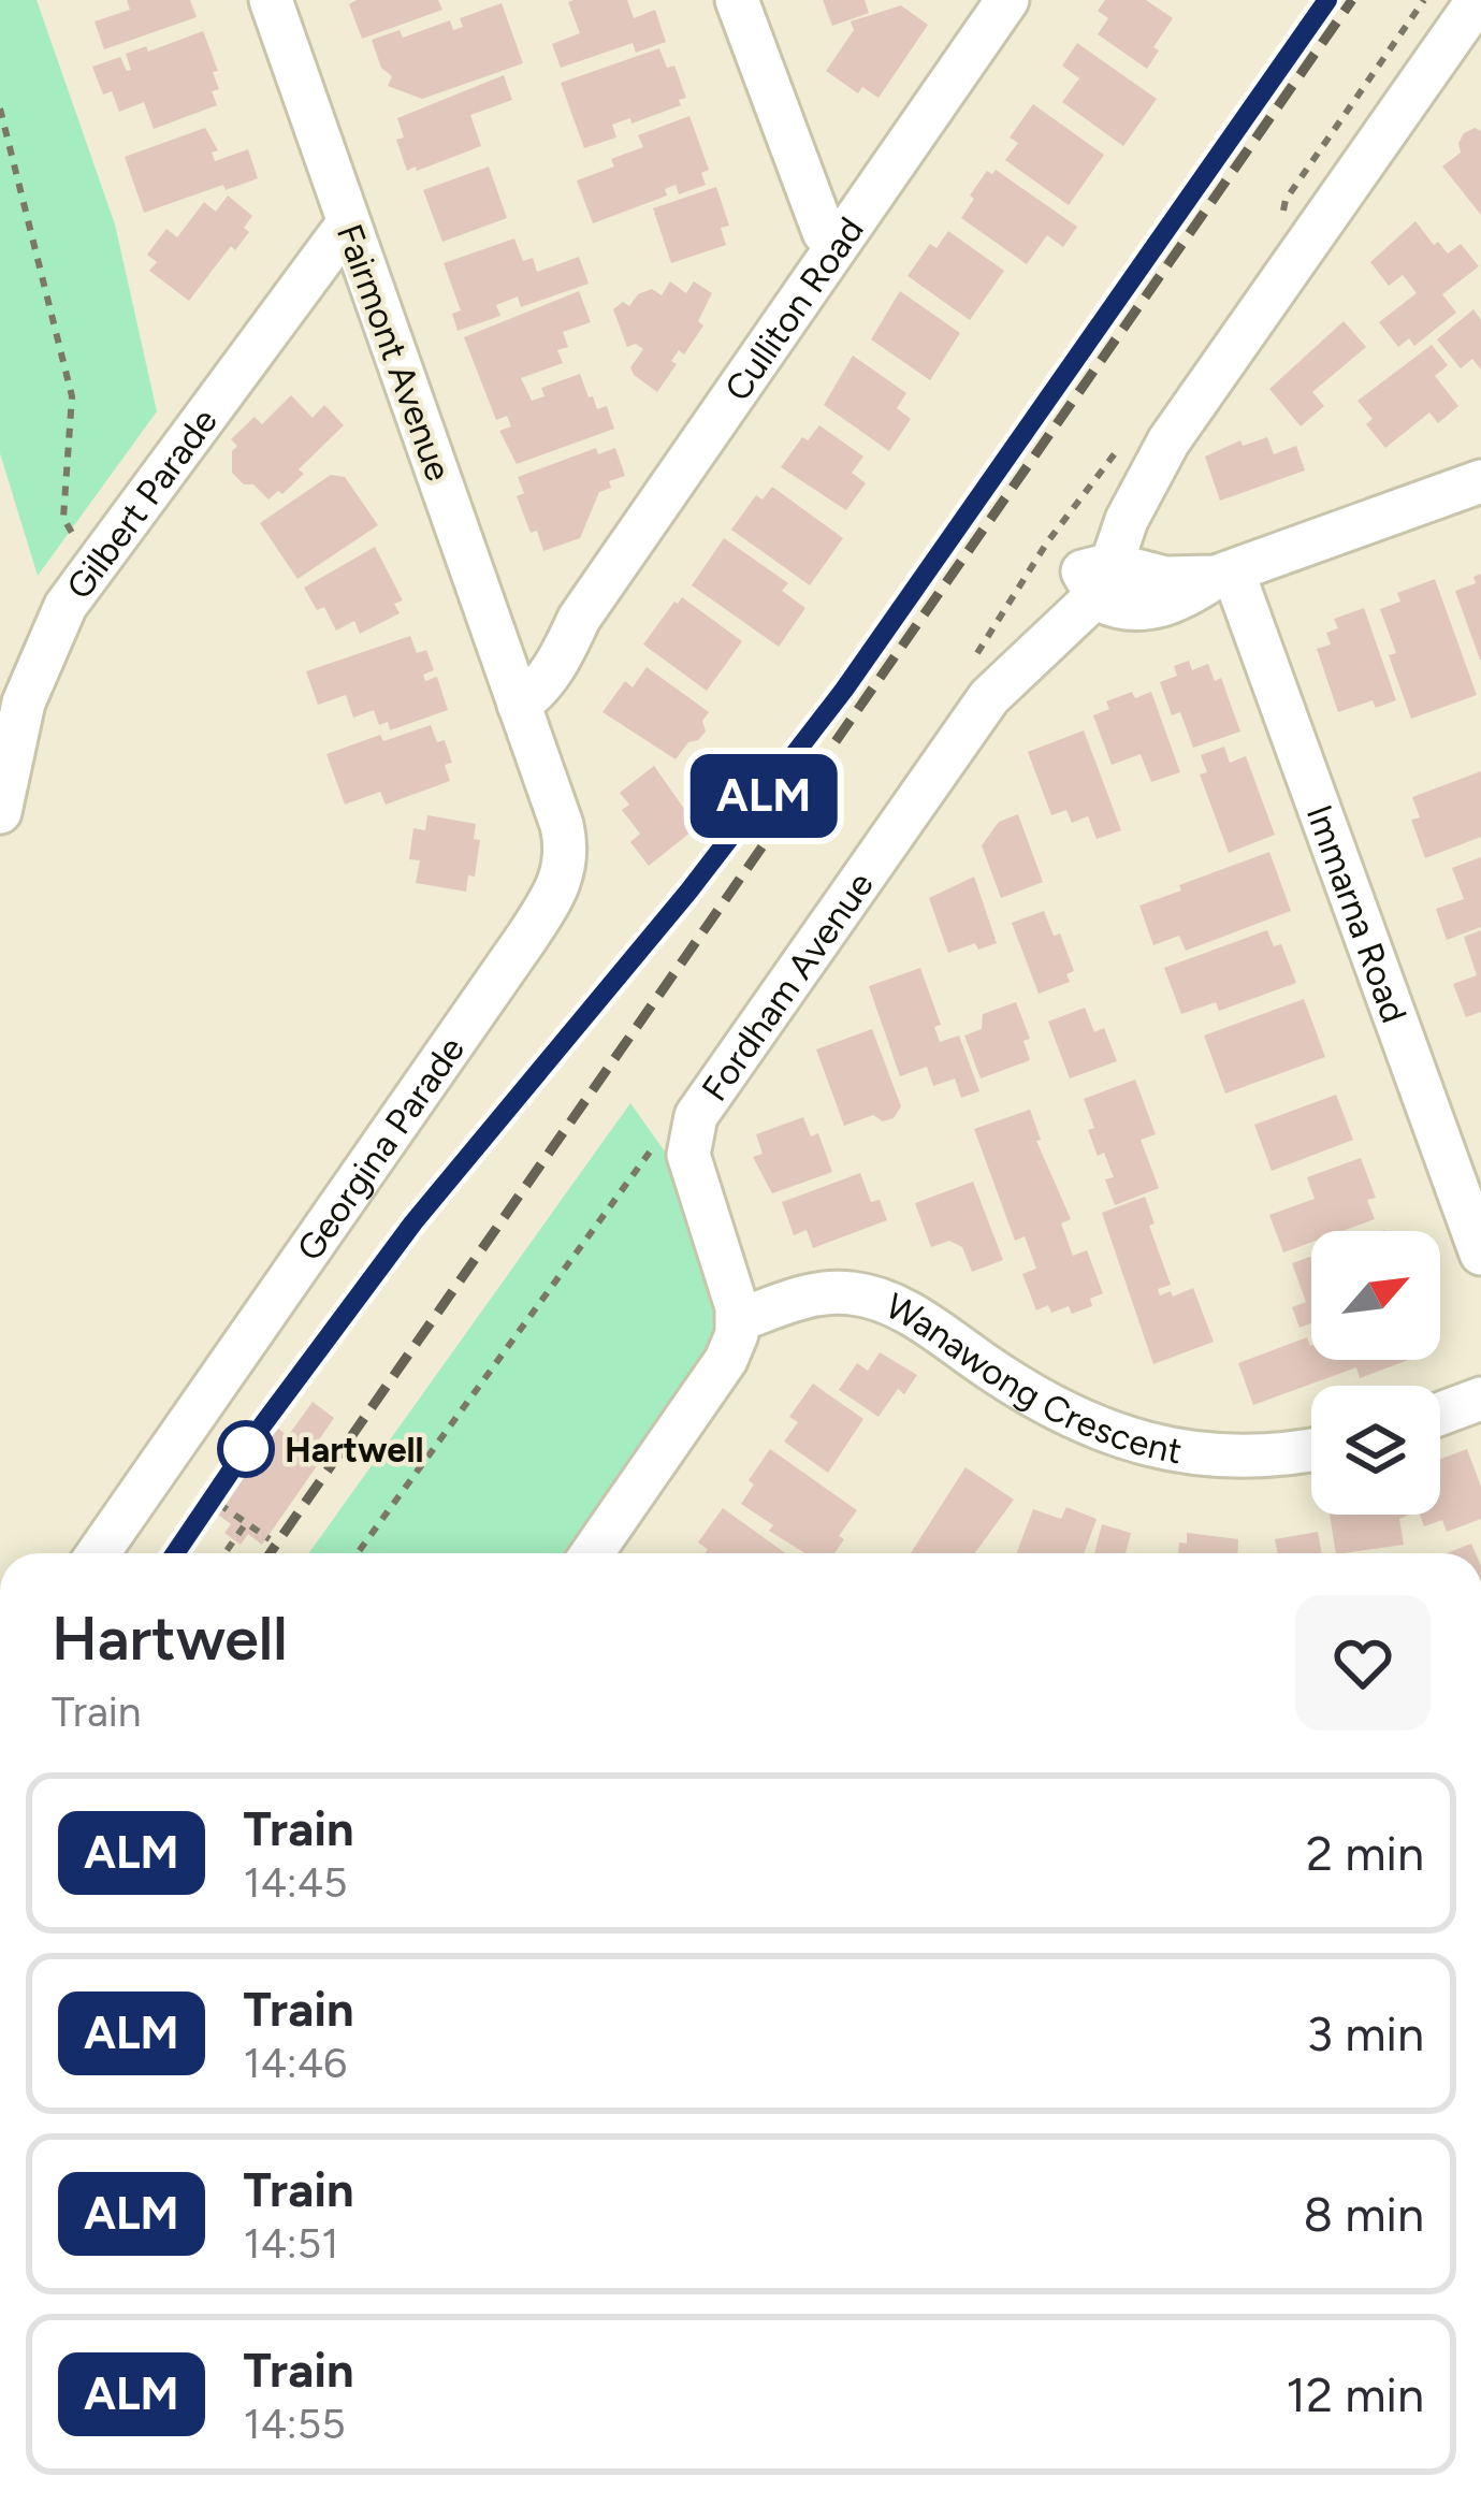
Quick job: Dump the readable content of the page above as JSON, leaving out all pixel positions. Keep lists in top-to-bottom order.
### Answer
{
  "streets": {
    "street": [
      "Culliton Road",
      "Fairmont Avenue",
      "Gilbert Parade",
      "Immarna Road",
      "Fordham Avenue",
      "Georgina Parade",
      "Wanawong Crescent"
    ]
  },
  "crossings": [
    ["Culliton Road", "Fairmont Avenue"],
    ["Culliton Road", "Georgina Parade"],
    ["Fairmont Avenue", "Gilbert Parade"],
    ["Fairmont Avenue", "Georgina Parade"],
    ["Fordham Avenue", "Wanawong Crescent"]
  ],
  "places": ["Hartwell"],
  "north": "top right",
  "page": {
    "on_map": "ALM",
    "heading": ["Hartwell", "Train"],
    "list": [
      {
        "mark": "ALM",
        "name": "Train",
        "note": "14:45",
        "value": "2 min"
      },
      {
        "mark": "ALM",
        "name": "Train",
        "note": "14:46",
        "value": "3 min"
      },
      {
        "mark": "ALM",
        "name": "Train",
        "note": "14:51",
        "value": "8 min"
      },
      {
        "mark": "ALM",
        "name": "Train",
        "note": "14:55",
        "value": "12 min"
      }
    ]
  }
}
